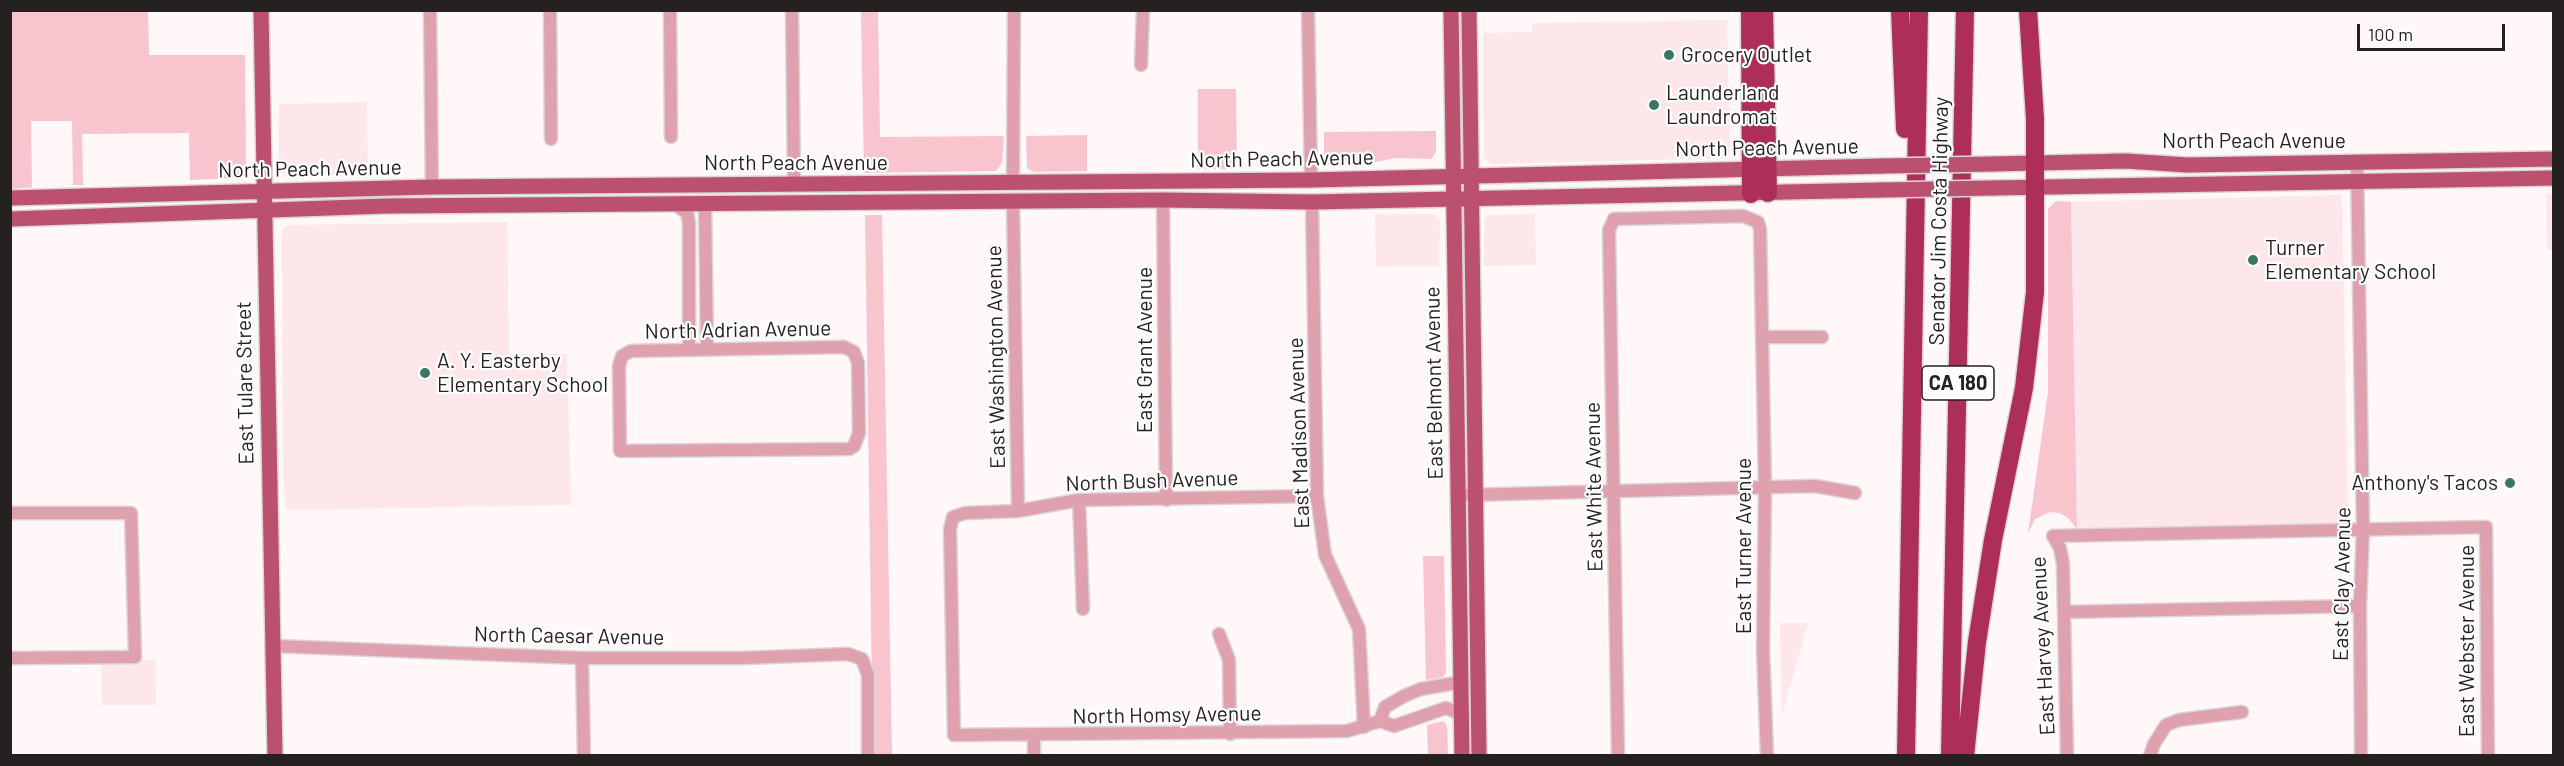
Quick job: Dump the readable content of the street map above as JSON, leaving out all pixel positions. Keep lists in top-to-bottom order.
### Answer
{
  "streets": {
    "highway": ["Senator Jim Costa Highway", "CA 180"],
    "main road": ["North Peach Avenue", "East Tulare Street", "East Belmont Avenue"],
    "street": [
      "North Adrian Avenue",
      "East Grant Avenue",
      "East Washington Avenue",
      "East Madison Avenue",
      "North Bush Avenue",
      "East White Avenue",
      "East Turner Avenue",
      "East Clay Avenue",
      "North Caesar Avenue",
      "East Webster Avenue",
      "East Harvey Avenue",
      "North Homsy Avenue"
    ]
  },
  "crossings": [
    ["North Peach Avenue", "East Grant Avenue"],
    ["North Peach Avenue", "East Washington Avenue"],
    ["North Peach Avenue", "East Tulare Street"],
    ["North Peach Avenue", "East Belmont Avenue"],
    ["North Peach Avenue", "East Madison Avenue"],
    ["North Peach Avenue", "East Clay Avenue"],
    ["East Grant Avenue", "North Bush Avenue"],
    ["East Washington Avenue", "North Bush Avenue"],
    ["East Tulare Street", "North Caesar Avenue"],
    ["East Belmont Avenue", "North Homsy Avenue"],
    ["East Madison Avenue", "North Bush Avenue"],
    ["East Madison Avenue", "North Homsy Avenue"],
    ["North Bush Avenue", "North Homsy Avenue"],
    ["East White Avenue", "East Turner Avenue"],
    ["East Clay Avenue", "East Webster Avenue"],
    ["East Clay Avenue", "East Harvey Avenue"],
    ["East Webster Avenue", "East Harvey Avenue"]
  ],
  "places": [
    "Grocery Outlet",
    "Launderland Laundromat",
    "Turner Elementary School",
    "A. Y. Easterby Elementary School",
    "Anthony's Tacos"
  ],
  "scale_bar": "100 m"
}
